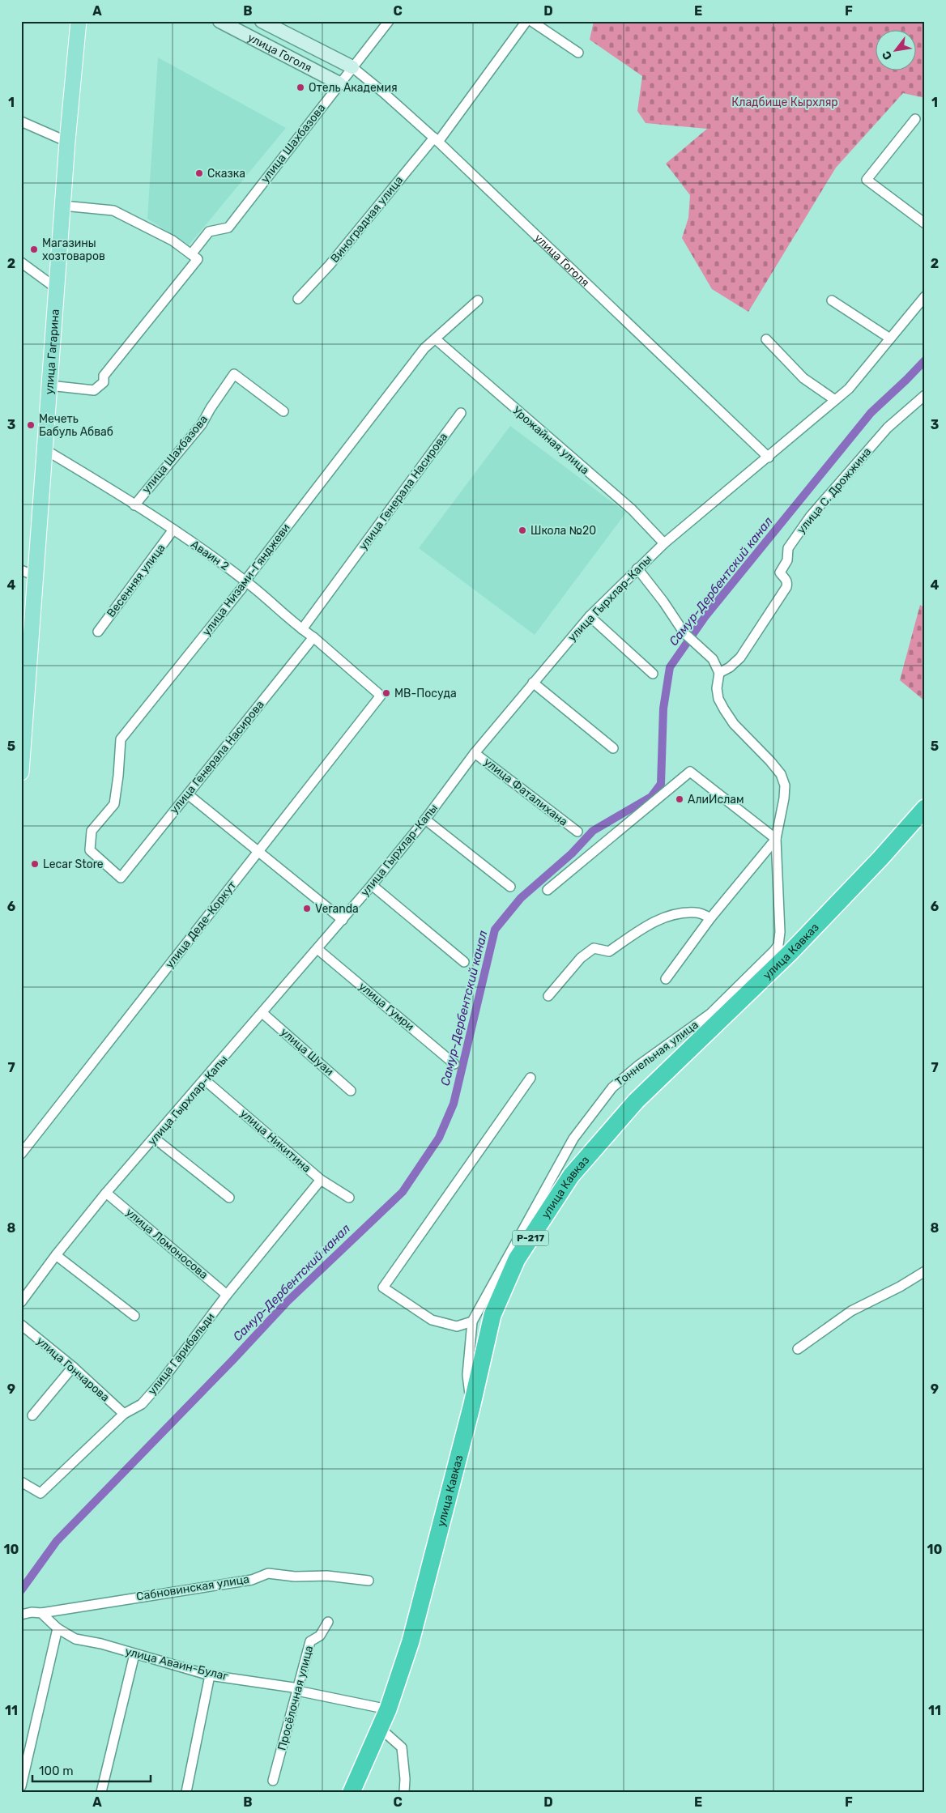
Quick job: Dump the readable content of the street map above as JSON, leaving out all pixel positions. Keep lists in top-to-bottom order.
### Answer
{
  "streets": {
    "highway": ["улица Кавказ", "Р-217"],
    "main road": ["улица Гагарина"],
    "street": [
      "улица Гоголя",
      "улица Шахбазова",
      "Виноградная улица",
      "Урожайная улица",
      "улица С. Дрожжина",
      "улица Генерала Насирова",
      "Аваин 2",
      "улица Низами-Гянджеви",
      "Весенняя улица",
      "улица Гырхлар-Капы",
      "улица Фаталихана",
      "улица Деде-Коркут",
      "улица Гумри",
      "улица Шуаи",
      "Тоннельная улица",
      "улица Никитина",
      "улица Ломоносова",
      "улица Гарибальди",
      "улица Гончарова",
      "Сабновинская улица",
      "улица Аваин-Булаг",
      "Просёлочная улица"
    ]
  },
  "crossings": [
    ["улица Гоголя", "улица Шахбазова"],
    ["улица Гоголя", "Виноградная улица"],
    ["улица Гоголя", "улица Гырхлар-Капы"],
    ["улица Шахбазова", "улица Гагарина"],
    ["улица Шахбазова", "Аваин 2"],
    ["улица Гагарина", "Аваин 2"],
    ["Урожайная улица", "улица Низами-Гянджеви"],
    ["Урожайная улица", "улица Гырхлар-Капы"],
    ["улица Генерала Насирова", "Аваин 2"],
    ["улица Генерала Насирова", "улица Низами-Гянджеви"],
    ["Аваин 2", "улица Низами-Гянджеви"],
    ["Аваин 2", "Весенняя улица"],
    ["Аваин 2", "улица Деде-Коркут"],
    ["улица Гырхлар-Капы", "улица Фаталихана"],
    ["улица Гырхлар-Капы", "улица Гумри"],
    ["улица Гырхлар-Капы", "улица Шуаи"],
    ["улица Гырхлар-Капы", "улица Никитина"],
    ["улица Гырхлар-Капы", "улица Ломоносова"],
    ["улица Кавказ", "улица Аваин-Булаг"],
    ["улица Никитина", "улица Гарибальди"],
    ["улица Ломоносова", "улица Гарибальди"],
    ["улица Гарибальди", "улица Гончарова"],
    ["Сабновинская улица", "улица Аваин-Булаг"],
    ["улица Аваин-Булаг", "Просёлочная улица"]
  ],
  "water": ["Самур-Дербентский канал"],
  "parks": ["Кладбище Кырхляр"],
  "places": [
    "Отель Академия",
    "Сказка",
    "Магазины хозтоваров",
    "Мечеть Бабуль Абваб",
    "Школа №20",
    "МВ-Посуда",
    "АлиИслам",
    "Lecar Store",
    "Veranda"
  ],
  "scale_bar": "100 m",
  "north": "bottom left",
  "grid": {
    "columns": [
      "A",
      "B",
      "C",
      "D",
      "E",
      "F"
    ],
    "rows": [
      "1",
      "2",
      "3",
      "4",
      "5",
      "6",
      "7",
      "8",
      "9",
      "10",
      "11"
    ]
  }
}
